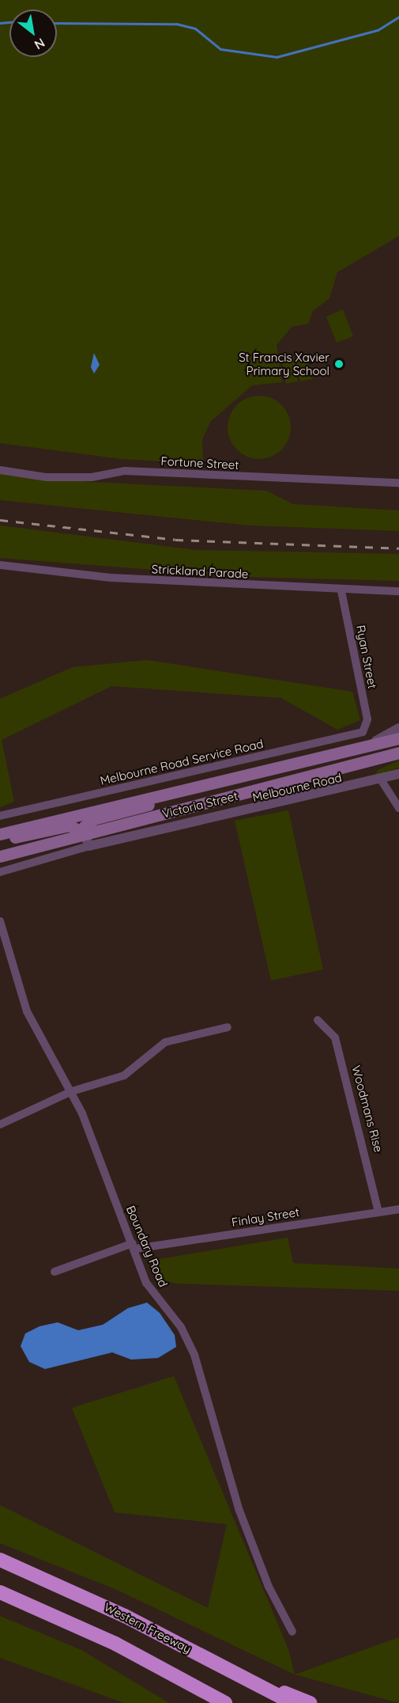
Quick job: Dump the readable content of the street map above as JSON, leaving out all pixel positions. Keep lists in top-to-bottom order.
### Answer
{
  "streets": {
    "highway": ["Western Freeway"],
    "main road": ["Victoria Street"],
    "street": [
      "Fortune Street",
      "Strickland Parade",
      "Ryan Street",
      "Melbourne Road Service Road",
      "Melbourne Road",
      "Woodmans Rise",
      "Finlay Street",
      "Boundary Road"
    ]
  },
  "crossings": [
    ["Strickland Parade", "Ryan Street"],
    ["Ryan Street", "Melbourne Road Service Road"],
    ["Woodmans Rise", "Finlay Street"],
    ["Finlay Street", "Boundary Road"]
  ],
  "places": ["St Francis Xavier Primary School"],
  "north": "bottom right"
}
